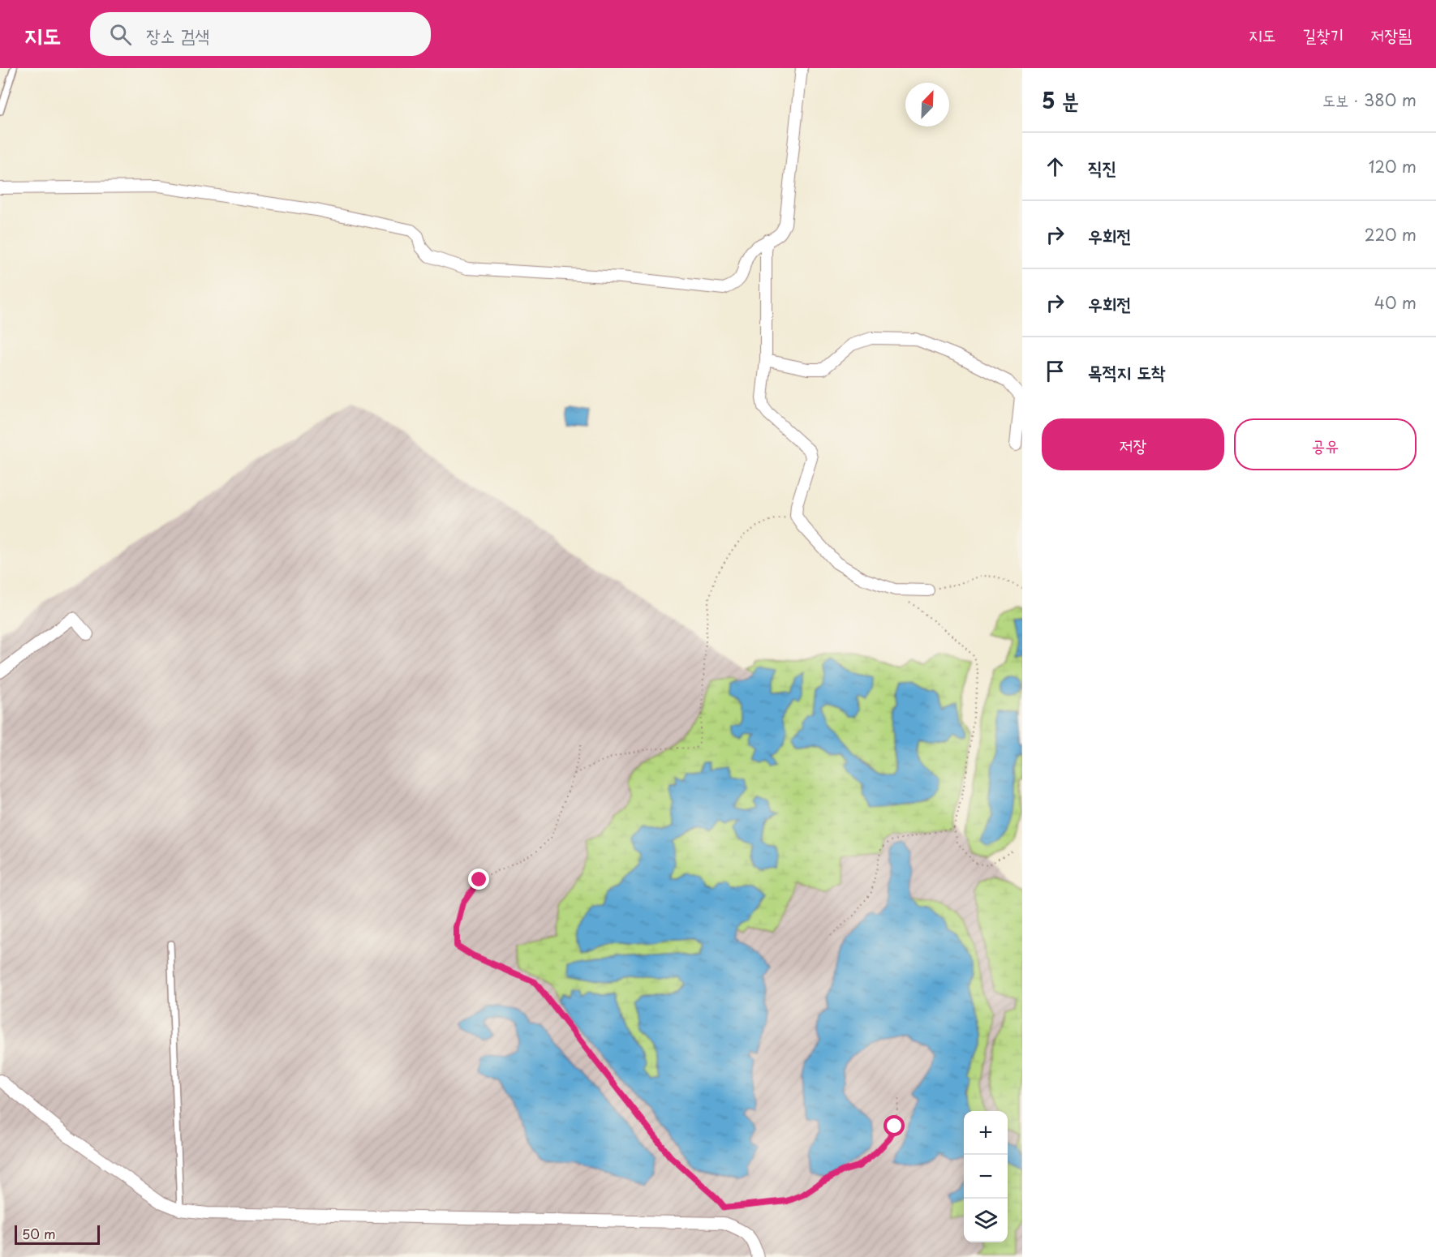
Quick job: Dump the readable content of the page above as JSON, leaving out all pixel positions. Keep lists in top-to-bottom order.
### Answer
{
  "scale_bar": "50 m",
  "north": "top right",
  "page": {
    "header": "지도",
    "search": "장소 검색",
    "nav": ["지도", "길찾기", "저장됨"],
    "heading": ["5 분", "도보 · 380 m"],
    "list": [
      ["직진", "120 m"],
      ["우회전", "220 m"],
      ["우회전", "40 m"],
      "목적지 도착"
    ],
    "buttons": ["저장", "공유"],
    "map_buttons": ["+", "−"],
    "scale": "50 m"
  }
}
